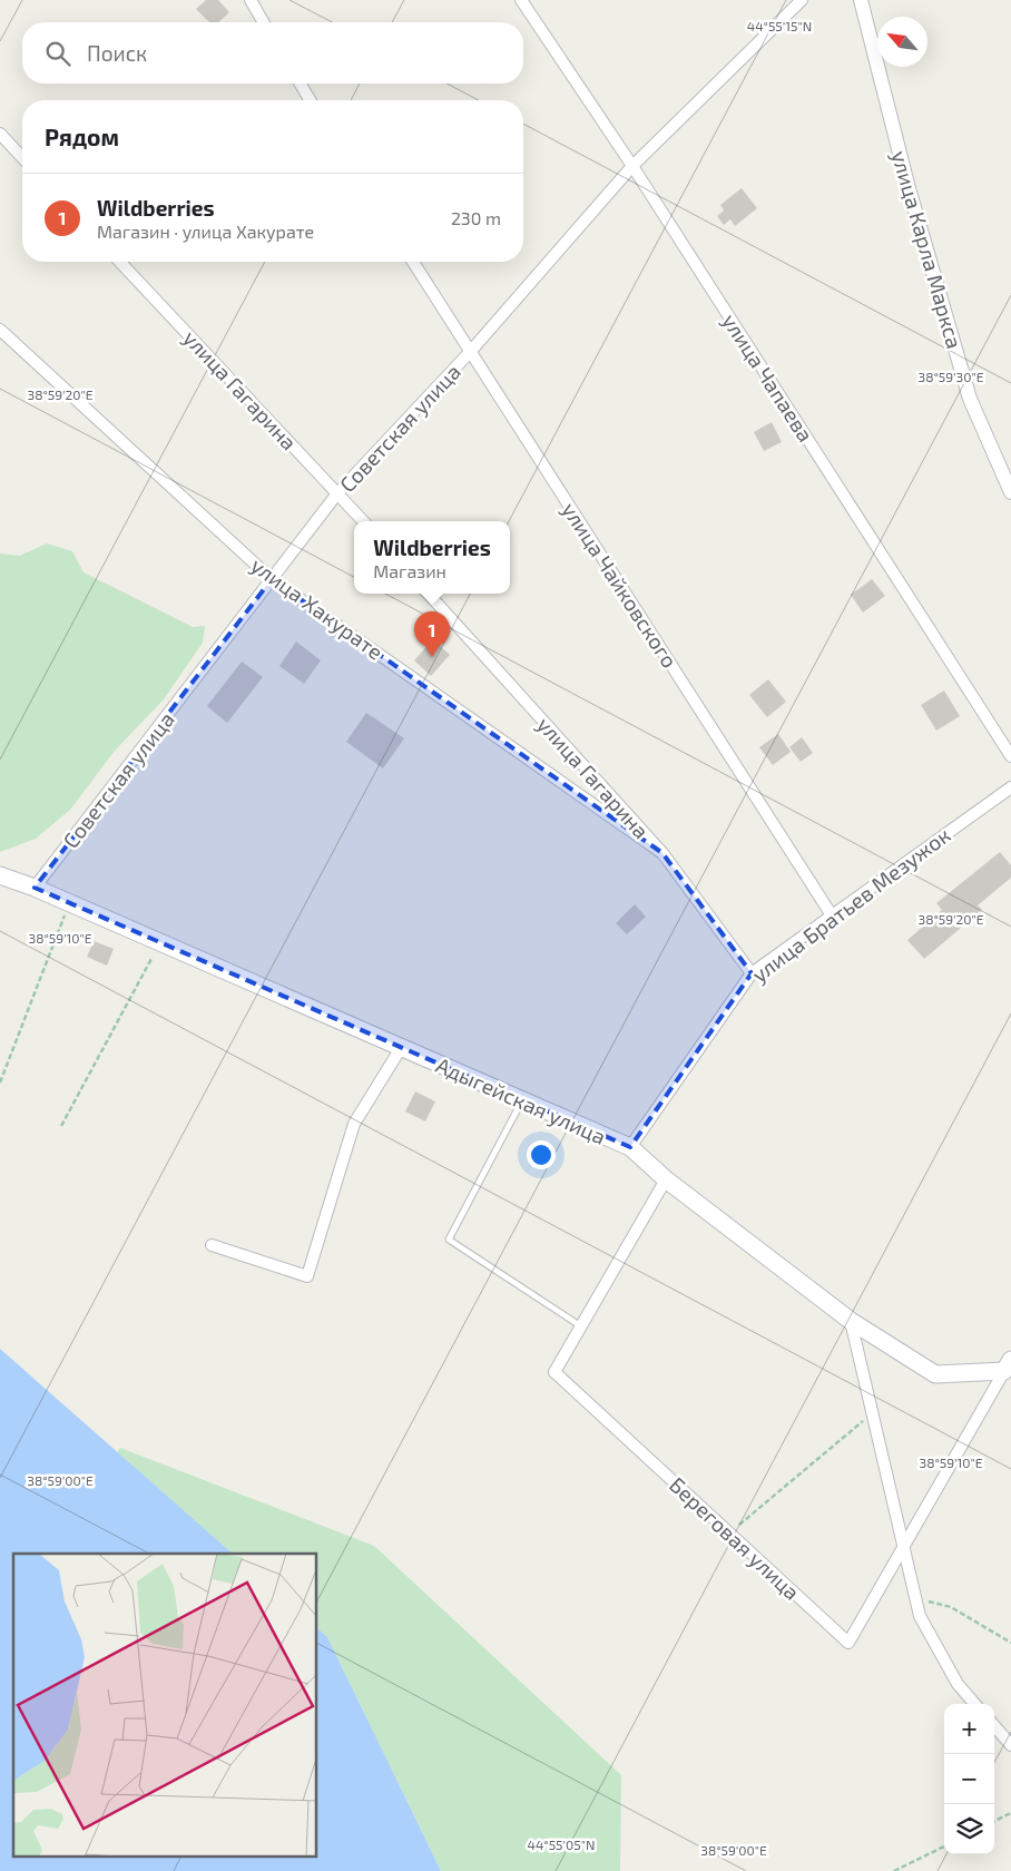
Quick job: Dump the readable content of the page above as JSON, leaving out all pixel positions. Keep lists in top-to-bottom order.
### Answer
{
  "streets": {
    "main road": ["Адыгейская улица"],
    "street": [
      "улица Карла Маркса",
      "улица Чапаева",
      "улица Гагарина",
      "Советская улица",
      "улица Чайковского",
      "улица Хакурате",
      "улица Братьев Мезужок",
      "Береговая улица"
    ]
  },
  "crossings": [
    ["улица Чапаева", "Советская улица"],
    ["улица Гагарина", "Советская улица"],
    ["улица Гагарина", "улица Хакурате"],
    ["улица Гагарина", "улица Братьев Мезужок"],
    ["Советская улица", "улица Чайковского"],
    ["Советская улица", "улица Хакурате"],
    ["Советская улица", "Адыгейская улица"],
    ["улица Чайковского", "улица Братьев Мезужок"],
    ["улица Братьев Мезужок", "Адыгейская улица"],
    ["Адыгейская улица", "Береговая улица"]
  ],
  "north": "top left",
  "page": {
    "search": "Поиск",
    "heading": "Рядом",
    "list": [
      {
        "mark": "1",
        "name": "Wildberries",
        "note": "Магазин · улица Хакурате",
        "value": "230 m"
      }
    ],
    "popup": ["Wildberries", "Магазин"],
    "pins": "1",
    "map_buttons": ["+", "−"]
  },
  "coordinates": [
    "44°55'15\"N",
    "38°59'30\"E",
    "38°59'20\"E",
    "38°59'10\"E",
    "38°59'00\"E",
    "44°55'05\"N"
  ]
}
